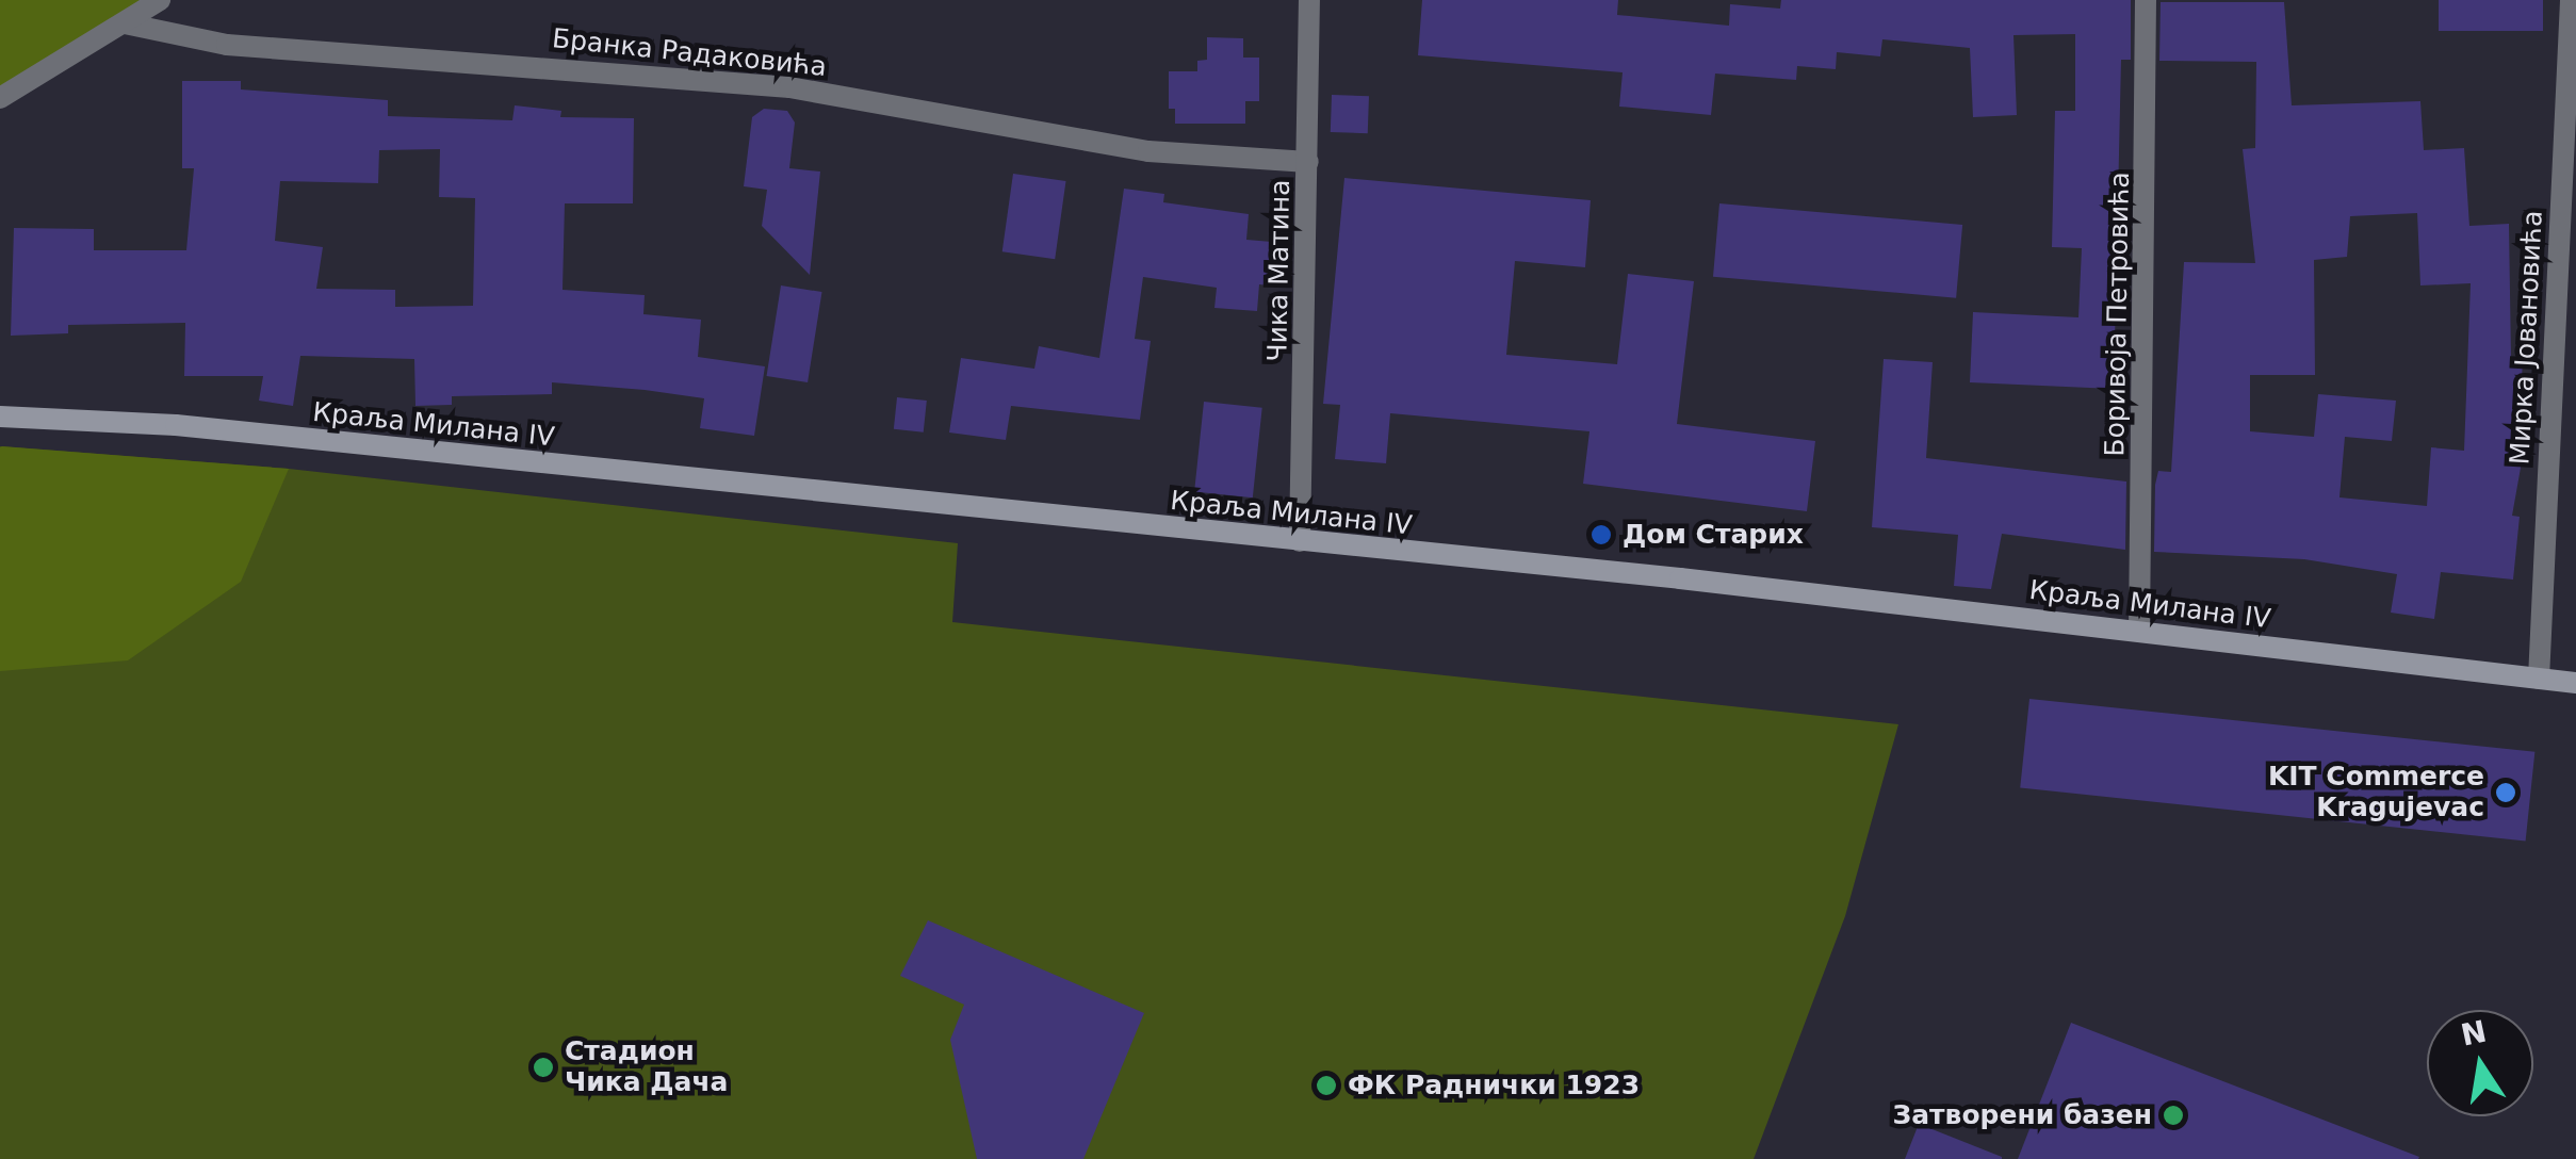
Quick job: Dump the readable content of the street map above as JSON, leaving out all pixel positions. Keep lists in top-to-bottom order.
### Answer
{
  "streets": {
    "main road": ["Краља Милана IV"],
    "street": [
      "Бранка Радаковића",
      "Чика Матина",
      "Боривоја Петровића",
      "Мирка Јовановића"
    ]
  },
  "crossings": [
    ["Бранка Радаковића", "Чика Матина"],
    ["Чика Матина", "Краља Милана IV"],
    ["Боривоја Петровића", "Краља Милана IV"],
    ["Мирка Јовановића", "Краља Милана IV"]
  ],
  "places": [
    "Дом Старих",
    "KIT Commerce Kragujevac",
    "Стадион Чика Дача",
    "ФК Раднички 1923",
    "Затворени базен"
  ],
  "north": "top"
}
